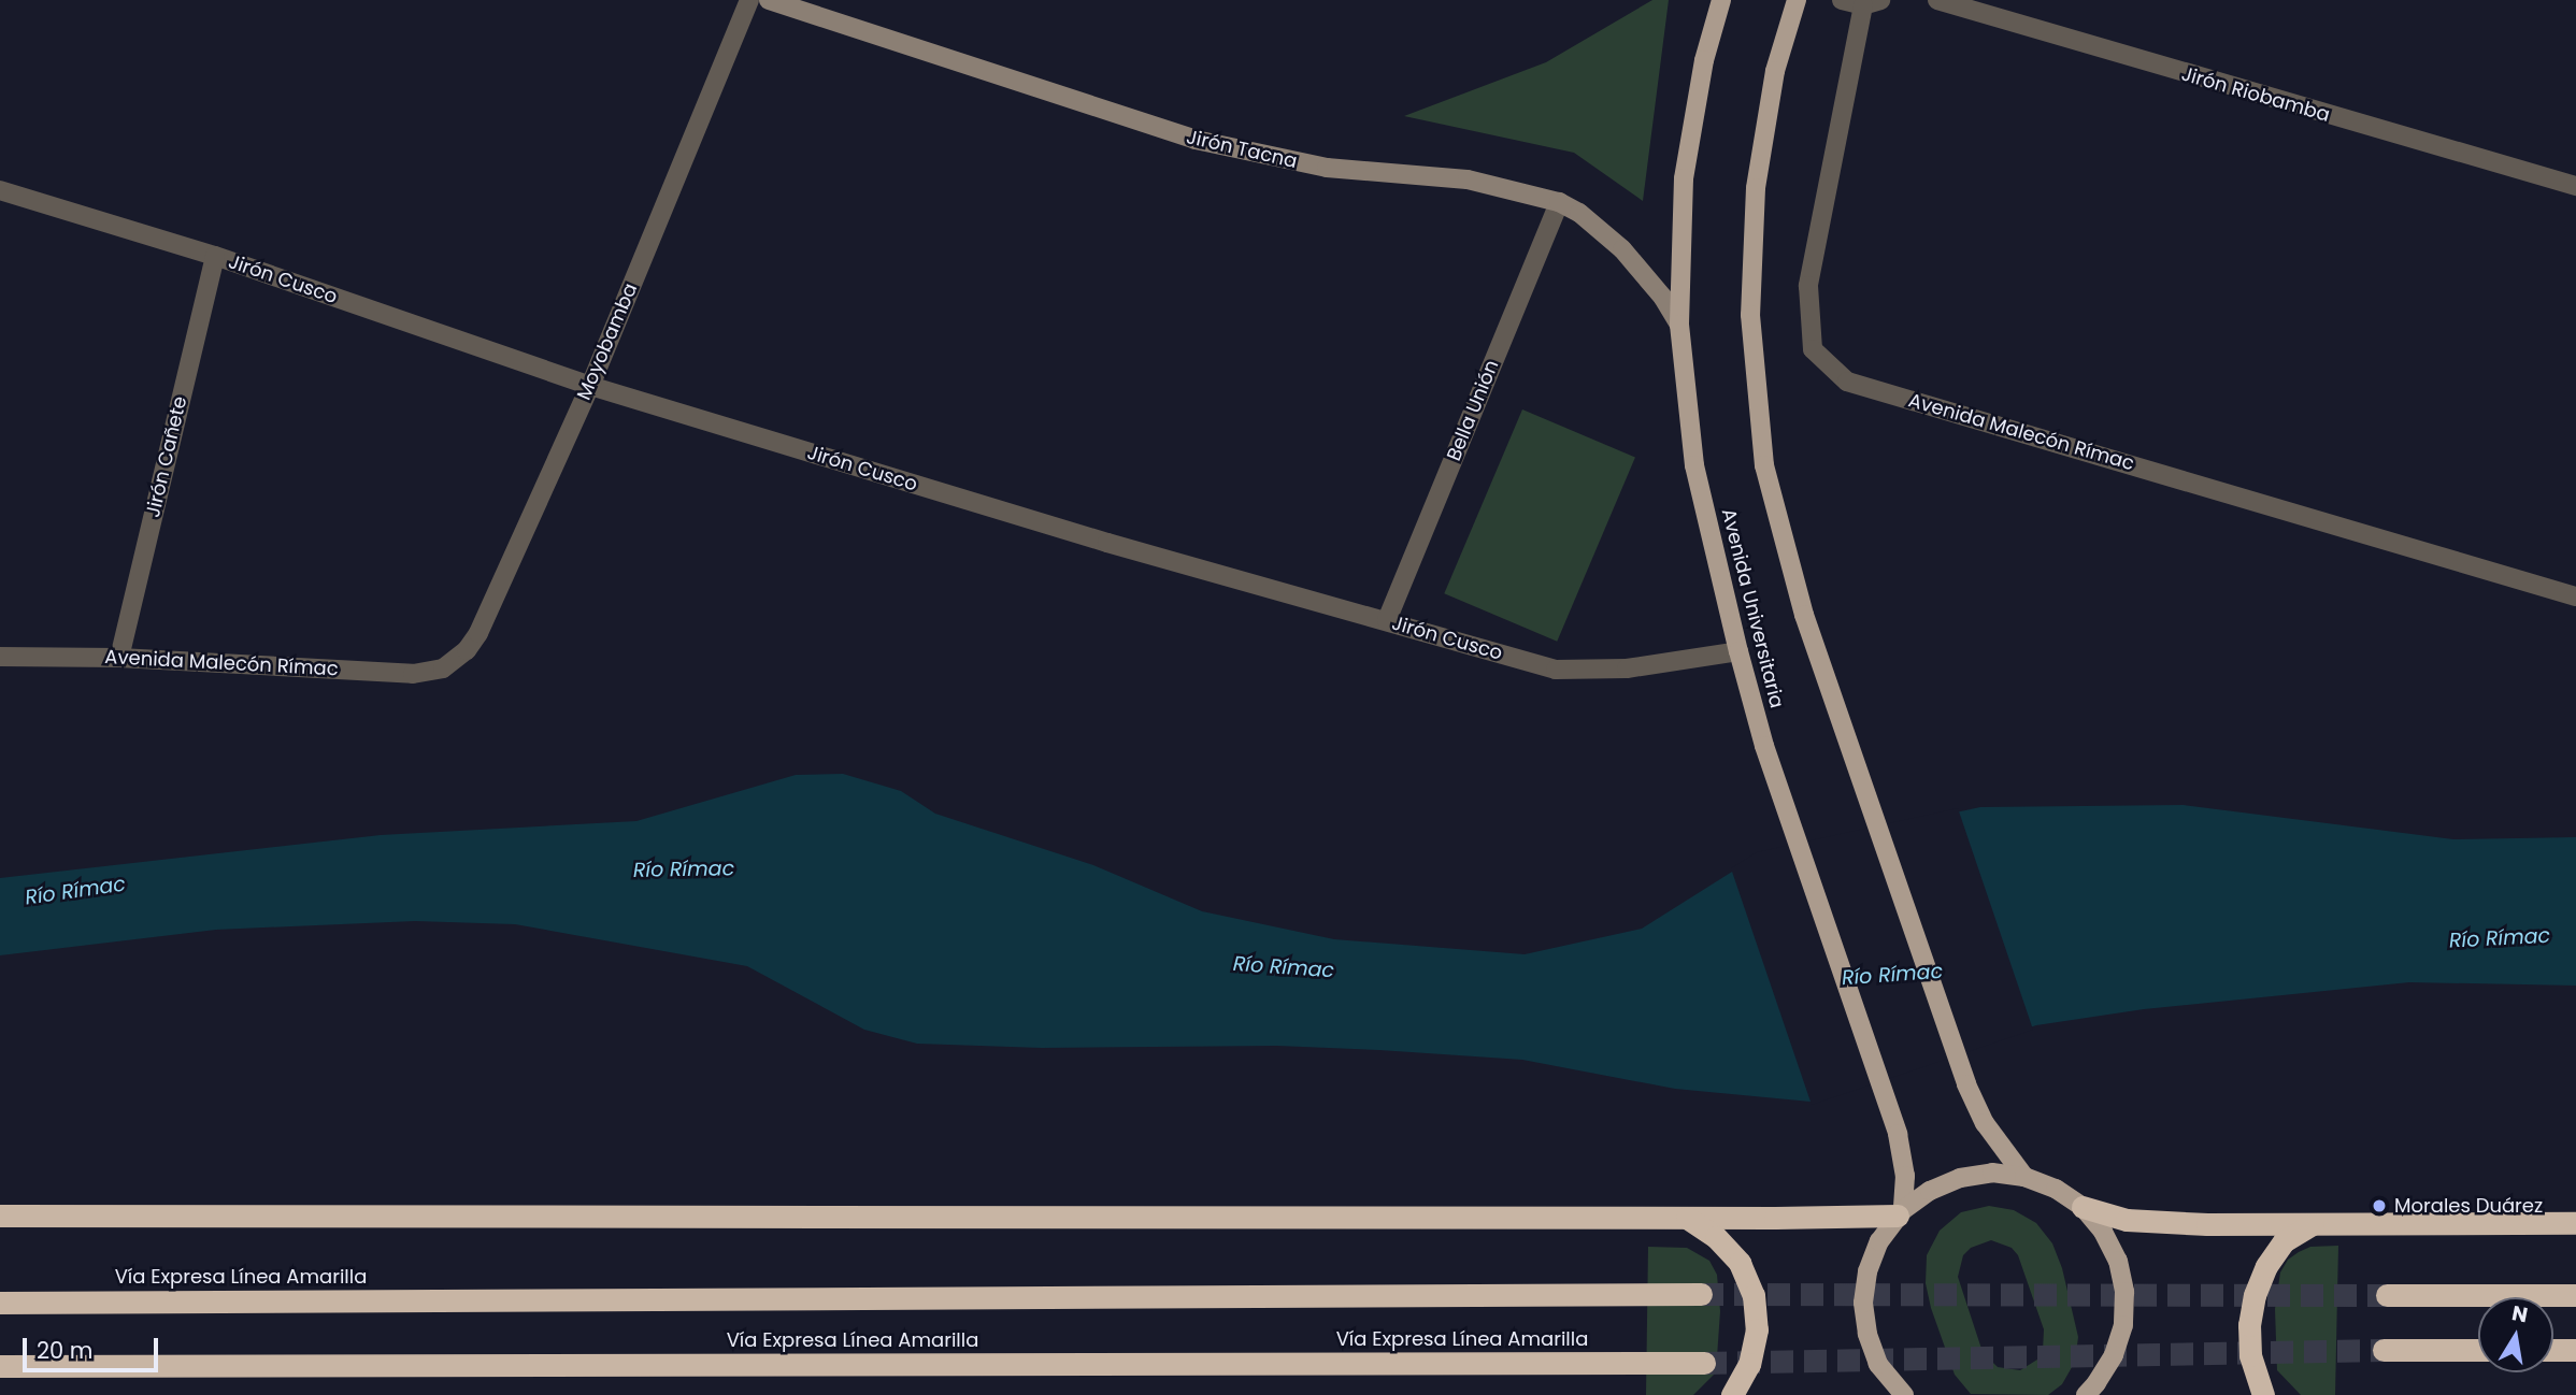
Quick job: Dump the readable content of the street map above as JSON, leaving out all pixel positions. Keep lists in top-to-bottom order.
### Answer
{
  "streets": {
    "highway": ["Vía Expresa Línea Amarilla"],
    "main road": ["Avenida Universitaria"],
    "street": [
      "Jirón Riobamba",
      "Jirón Tacna",
      "Jirón Cusco",
      "Moyobamba",
      "Bella Unión",
      "Avenida Malecón Rímac",
      "Jirón Cañete"
    ]
  },
  "crossings": [
    ["Jirón Tacna", "Bella Unión"],
    ["Jirón Tacna", "Avenida Universitaria"],
    ["Jirón Cusco", "Moyobamba"],
    ["Jirón Cusco", "Bella Unión"],
    ["Jirón Cusco", "Jirón Cañete"],
    ["Jirón Cusco", "Avenida Universitaria"],
    ["Moyobamba", "Avenida Malecón Rímac"],
    ["Avenida Malecón Rímac", "Jirón Cañete"]
  ],
  "water": ["Río Rímac"],
  "places": ["Morales Duárez"],
  "scale_bar": "20 m",
  "north": "top"
}
